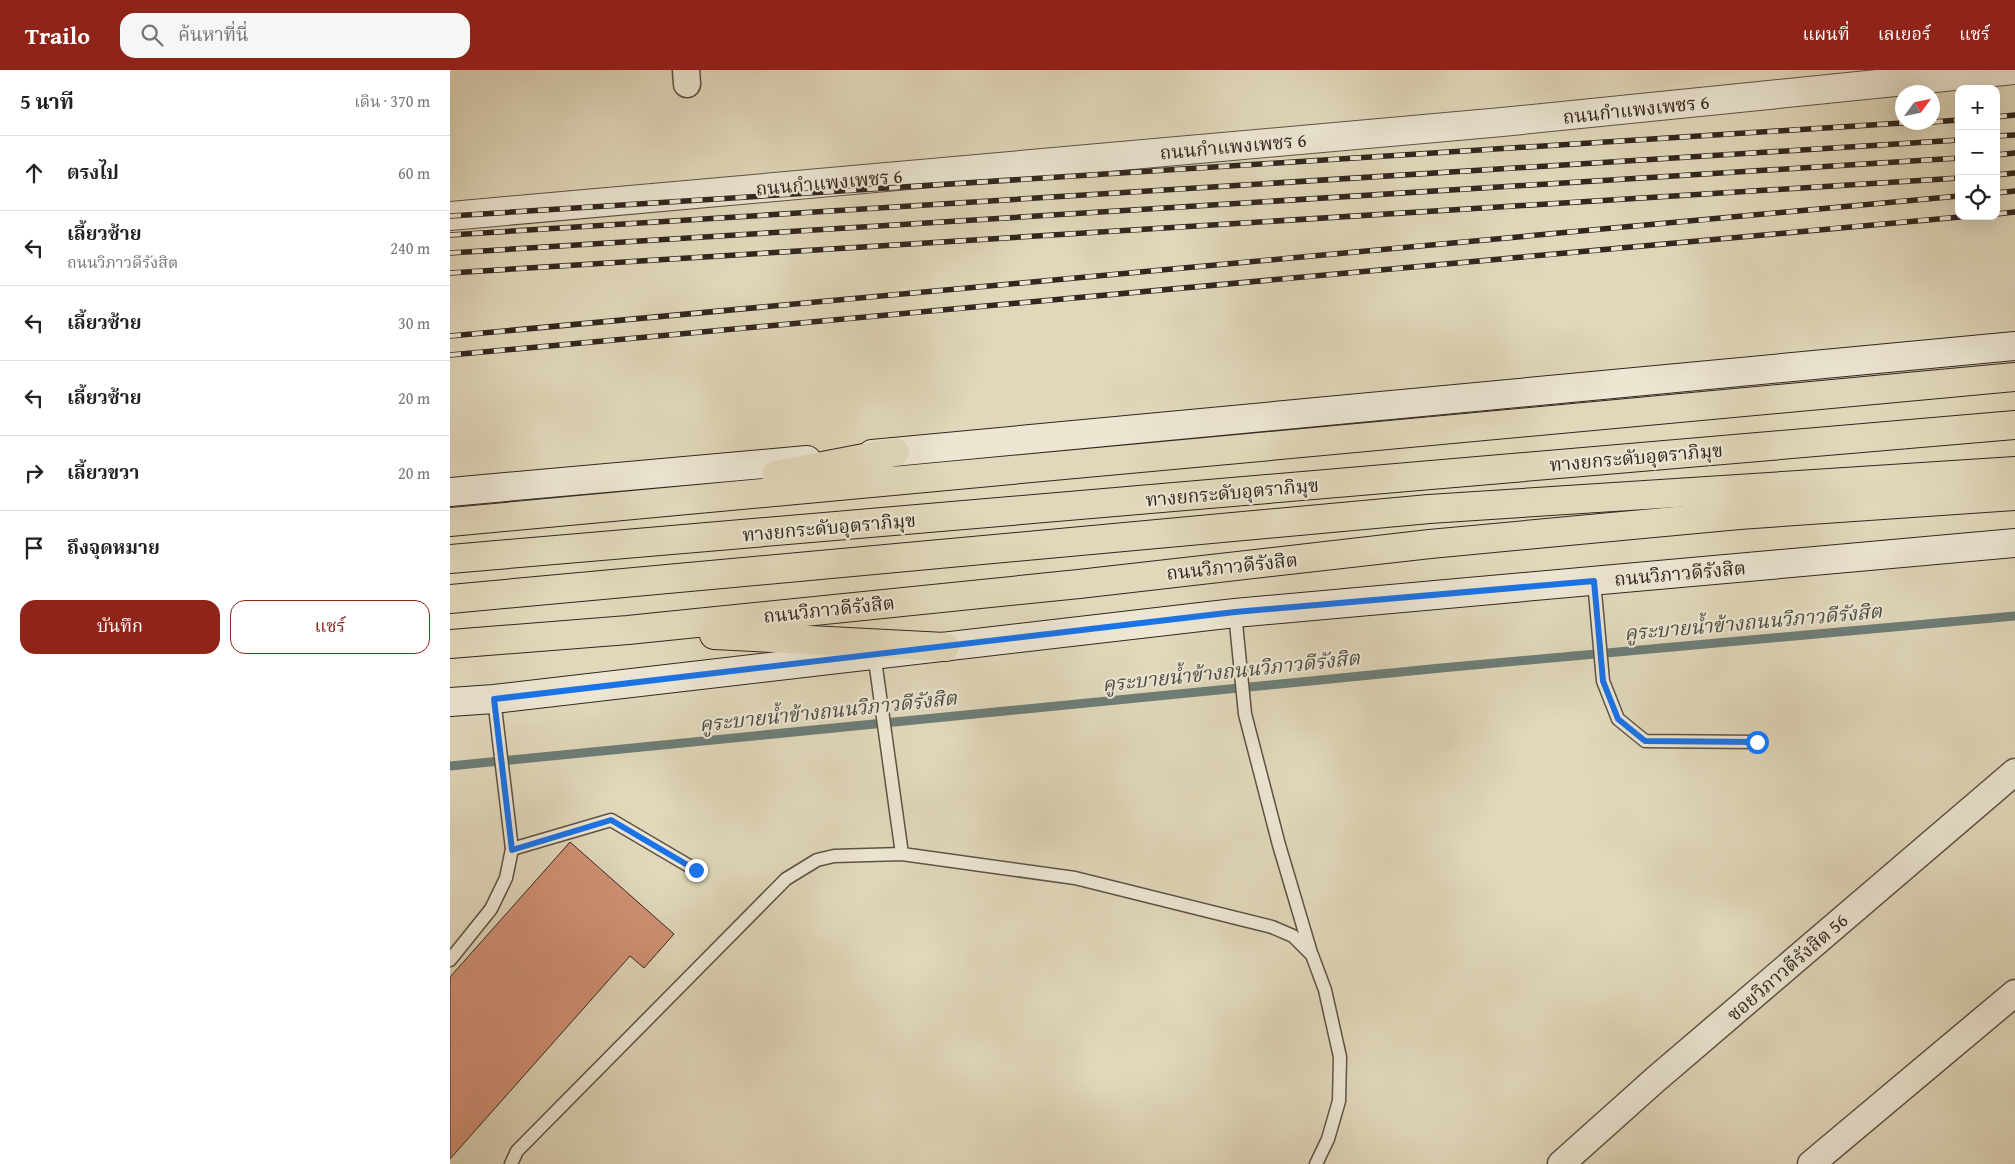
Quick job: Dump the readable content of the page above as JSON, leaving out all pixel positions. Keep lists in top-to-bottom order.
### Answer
{
  "streets": {
    "highway": ["ทางยกระดับอุตราภิมุข", "ถนนวิภาวดีรังสิต"],
    "main road": ["ถนนกำแพงเพชร 6"],
    "street": ["ซอยวิภาวดีรังสิต 56"]
  },
  "water": ["คูระบายน้ำข้างถนนวิภาวดีรังสิต"],
  "north": "top right",
  "page": {
    "header": "Trailo",
    "search": "ค้นหาที่นี่",
    "nav": ["แผนที่", "เลเยอร์", "แชร์"],
    "heading": ["5 นาที", "เดิน · 370 m"],
    "map_buttons": ["+", "−"],
    "list": [
      ["ตรงไป", "60 m"],
      ["เลี้ยวซ้าย", "ถนนวิภาวดีรังสิต", "240 m"],
      ["เลี้ยวซ้าย", "30 m"],
      ["เลี้ยวซ้าย", "20 m"],
      ["เลี้ยวขวา", "20 m"],
      "ถึงจุดหมาย"
    ],
    "buttons": ["บันทึก", "แชร์"]
  }
}
